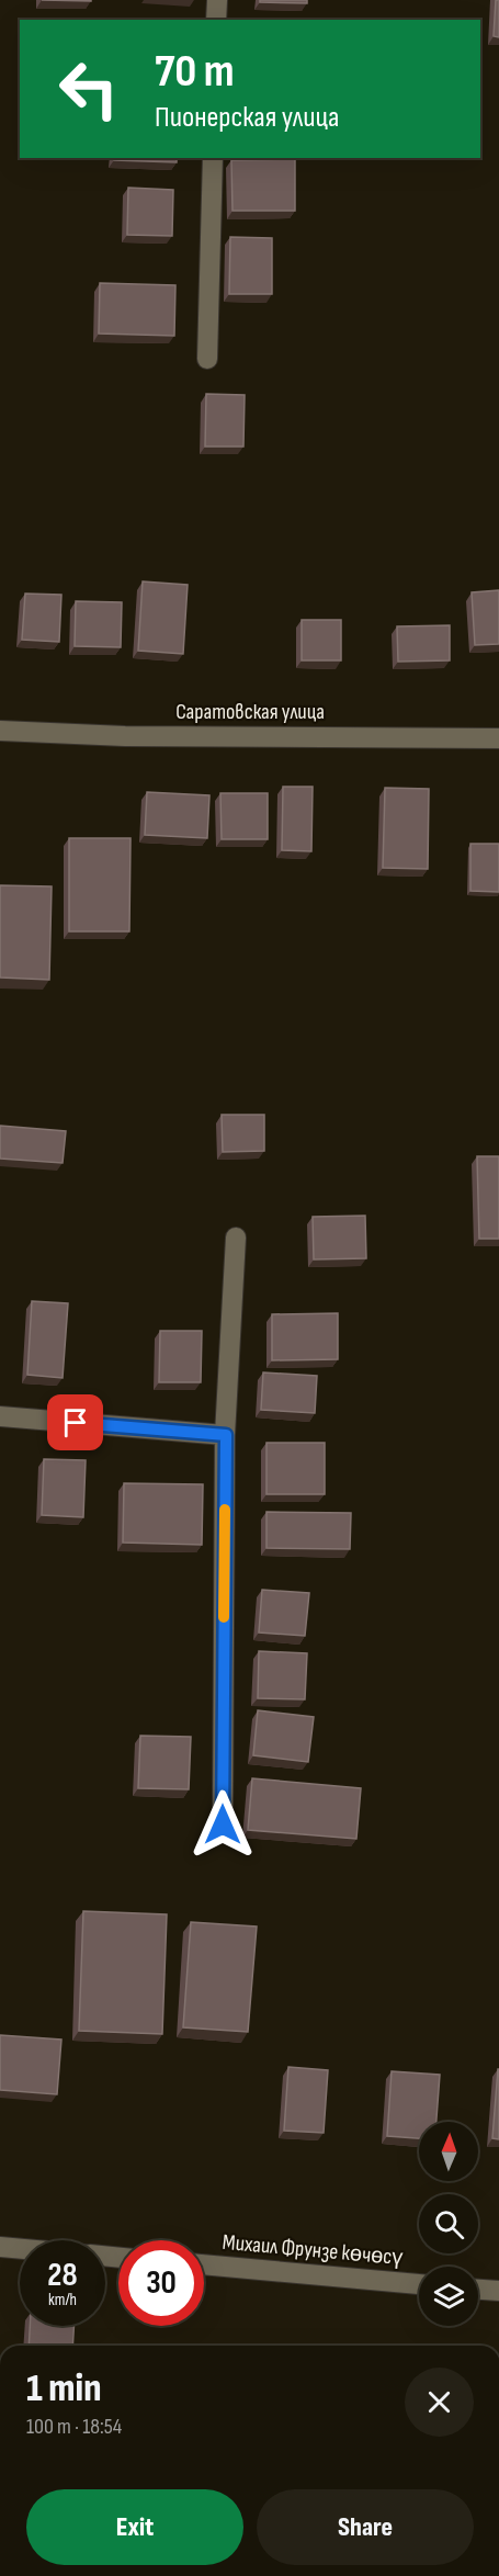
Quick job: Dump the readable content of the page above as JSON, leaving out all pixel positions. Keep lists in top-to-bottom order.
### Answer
{
  "streets": {
    "street": ["Саратовская улица", "Михаил Фрунзе көчөсү"]
  },
  "north": "top",
  "page": {
    "turn": ["70 m", "Пионерская улица"],
    "speed": "28 km/h",
    "limit": "30",
    "heading": ["1 min", "100 m · 18:54"],
    "buttons": ["Exit", "Share"]
  }
}
